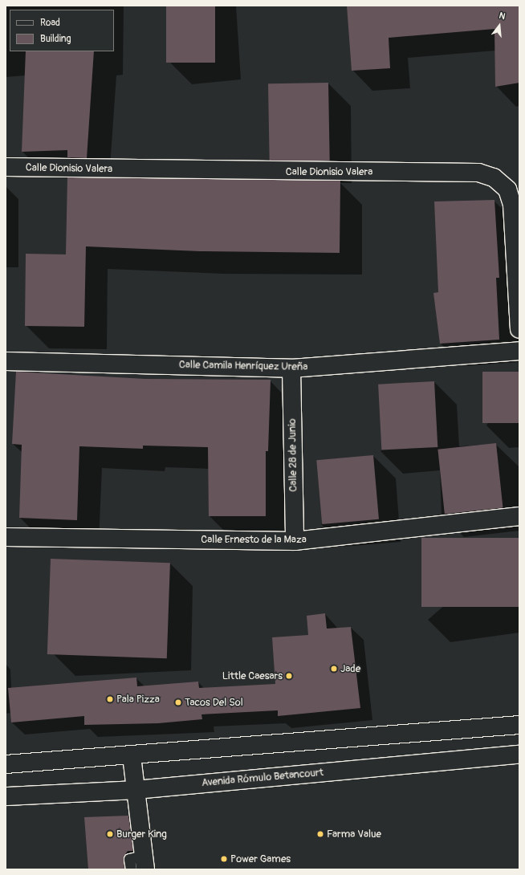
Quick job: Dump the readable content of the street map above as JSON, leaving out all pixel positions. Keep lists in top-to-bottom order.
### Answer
{
  "streets": {
    "street": [
      "Calle Dionisio Valera",
      "Calle Camila Henríquez Ureña",
      "Calle 28 de Junio",
      "Calle Ernesto de la Maza",
      "Avenida Rómulo Betancourt"
    ]
  },
  "crossings": [
    ["Calle Camila Henríquez Ureña", "Calle 28 de Junio"],
    ["Calle 28 de Junio", "Calle Ernesto de la Maza"]
  ],
  "places": [
    "Jade",
    "Little Caesars",
    "Pala Pizza",
    "Tacos Del Sol",
    "Burger King",
    "Farma Value",
    "Power Games"
  ],
  "legend": ["Road", "Building"],
  "north": "top"
}
